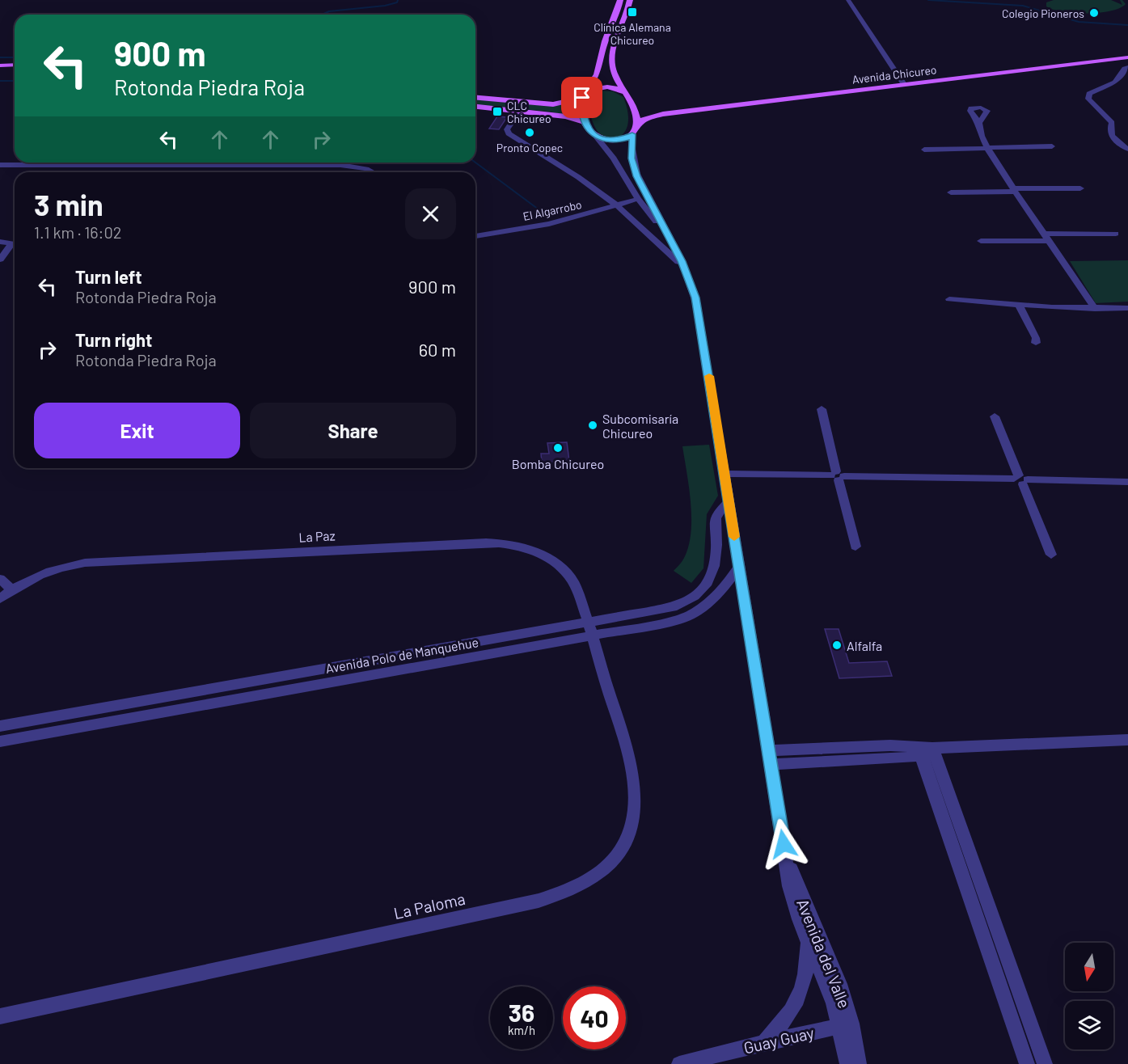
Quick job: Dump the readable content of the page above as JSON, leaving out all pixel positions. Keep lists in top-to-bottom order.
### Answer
{
  "streets": {
    "main road": ["Avenida Chicureo"],
    "street": [
      "El Algarrobo",
      "La Paz",
      "Avenida Polo de Manquehue",
      "La Paloma",
      "Avenida del Valle",
      "Guay Guay"
    ]
  },
  "crossings": [
    ["Avenida Chicureo", "Avenida del Valle"],
    ["El Algarrobo", "Avenida del Valle"],
    ["La Paz", "Avenida Polo de Manquehue"],
    ["La Paz", "La Paloma"],
    ["Avenida Polo de Manquehue", "La Paloma"],
    ["Avenida Polo de Manquehue", "Avenida del Valle"],
    ["Avenida del Valle", "Guay Guay"]
  ],
  "places": {
    "transit": ["Clínica Alemana Chicureo", "CLC Chicureo"],
    "other": [
      "Colegio Pioneros",
      "Pronto Copec",
      "Subcomisaría Chicureo",
      "Bomba Chicureo",
      "Alfalfa"
    ]
  },
  "north": "bottom",
  "page": {
    "turn": ["900 m", "Rotonda Piedra Roja"],
    "heading": ["3 min", "1.1 km · 16:02"],
    "list": [
      {
        "name": "Turn left",
        "note": "Rotonda Piedra Roja",
        "value": "900 m"
      },
      {
        "name": "Turn right",
        "note": "Rotonda Piedra Roja",
        "value": "60 m"
      }
    ],
    "buttons": ["Exit", "Share"],
    "speed": "36 km/h",
    "limit": "40"
  }
}
